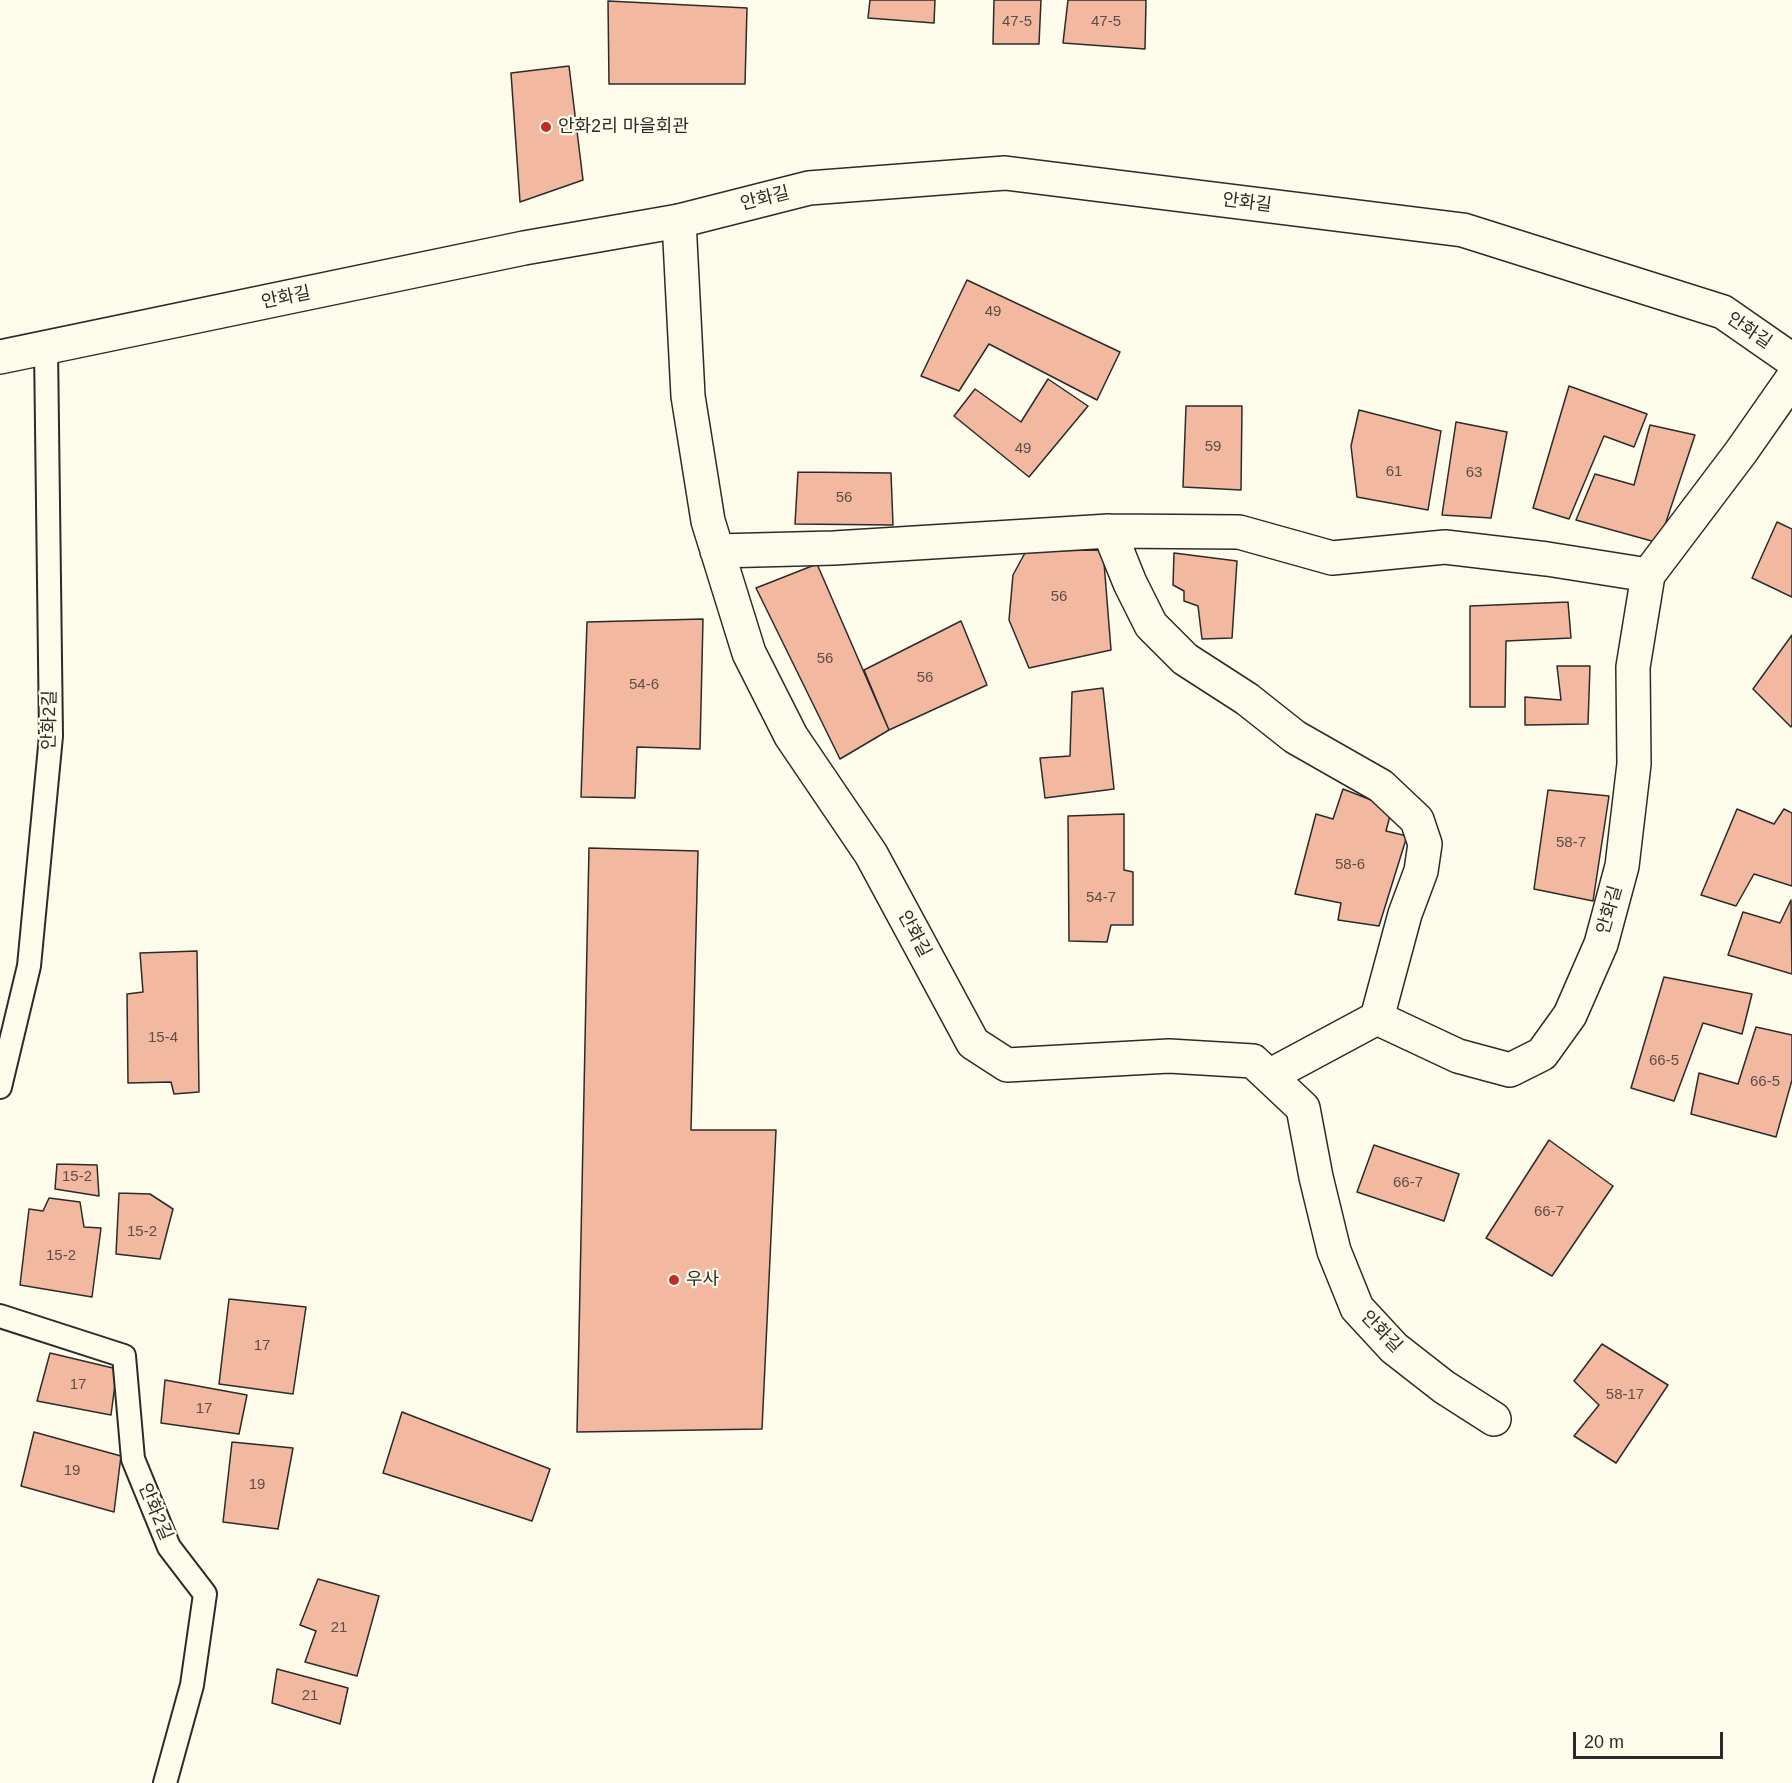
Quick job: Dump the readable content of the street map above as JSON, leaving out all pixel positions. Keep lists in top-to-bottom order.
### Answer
{
  "streets": {
    "street": ["안화길"],
    "lane": ["안화2길"]
  },
  "crossings": [
    ["안화길", "안화2길"]
  ],
  "places": ["안화2리 마을회관", "우사"],
  "house_numbers": [
    "47-5",
    "47-5",
    "49",
    "59",
    "49",
    "61",
    "63",
    "56",
    "56",
    "56",
    "56",
    "54-6",
    "58-7",
    "58-6",
    "54-7",
    "15-4",
    "66-5",
    "66-5",
    "15-2",
    "66-7",
    "66-7",
    "15-2",
    "15-2",
    "17",
    "17",
    "58-17",
    "17",
    "19",
    "19",
    "21",
    "21"
  ],
  "scale_bar": "20 m"
}
